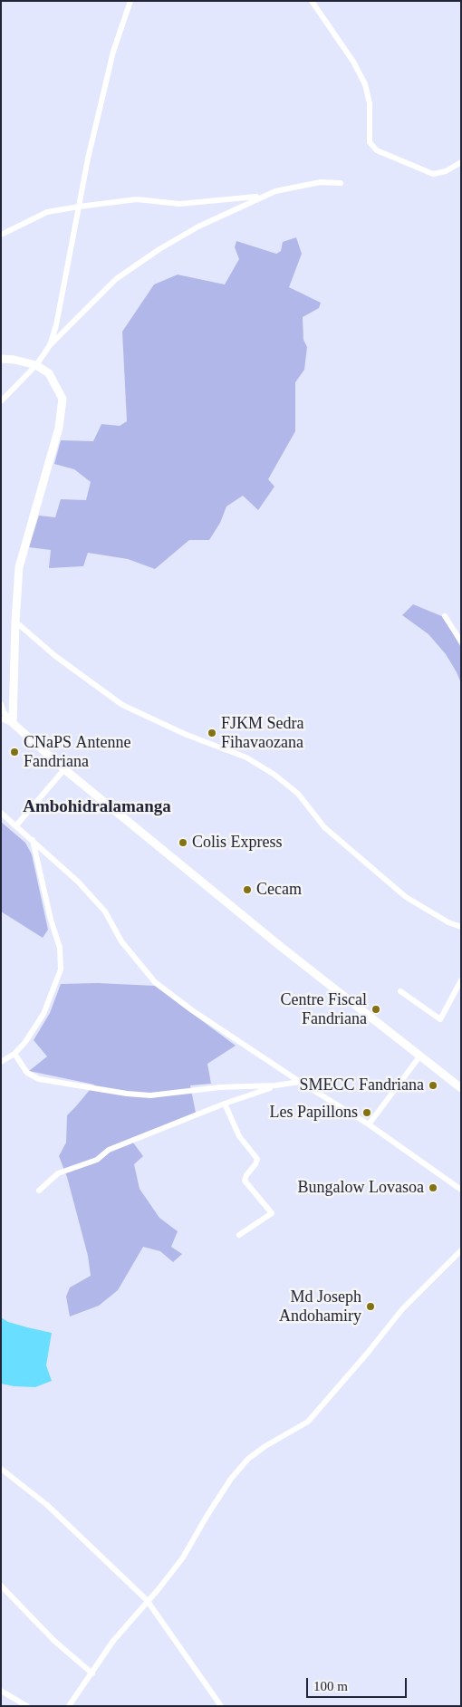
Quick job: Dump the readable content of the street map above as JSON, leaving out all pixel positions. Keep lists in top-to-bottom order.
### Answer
{
  "districts": ["Ambohidralamanga"],
  "places": [
    "FJKM Sedra Fihavaozana",
    "CNaPS Antenne Fandriana",
    "Colis Express",
    "Cecam",
    "Centre Fiscal Fandriana",
    "SMECC Fandriana",
    "Les Papillons",
    "Bungalow Lovasoa",
    "Md Joseph Andohamiry"
  ],
  "scale_bar": "100 m"
}
